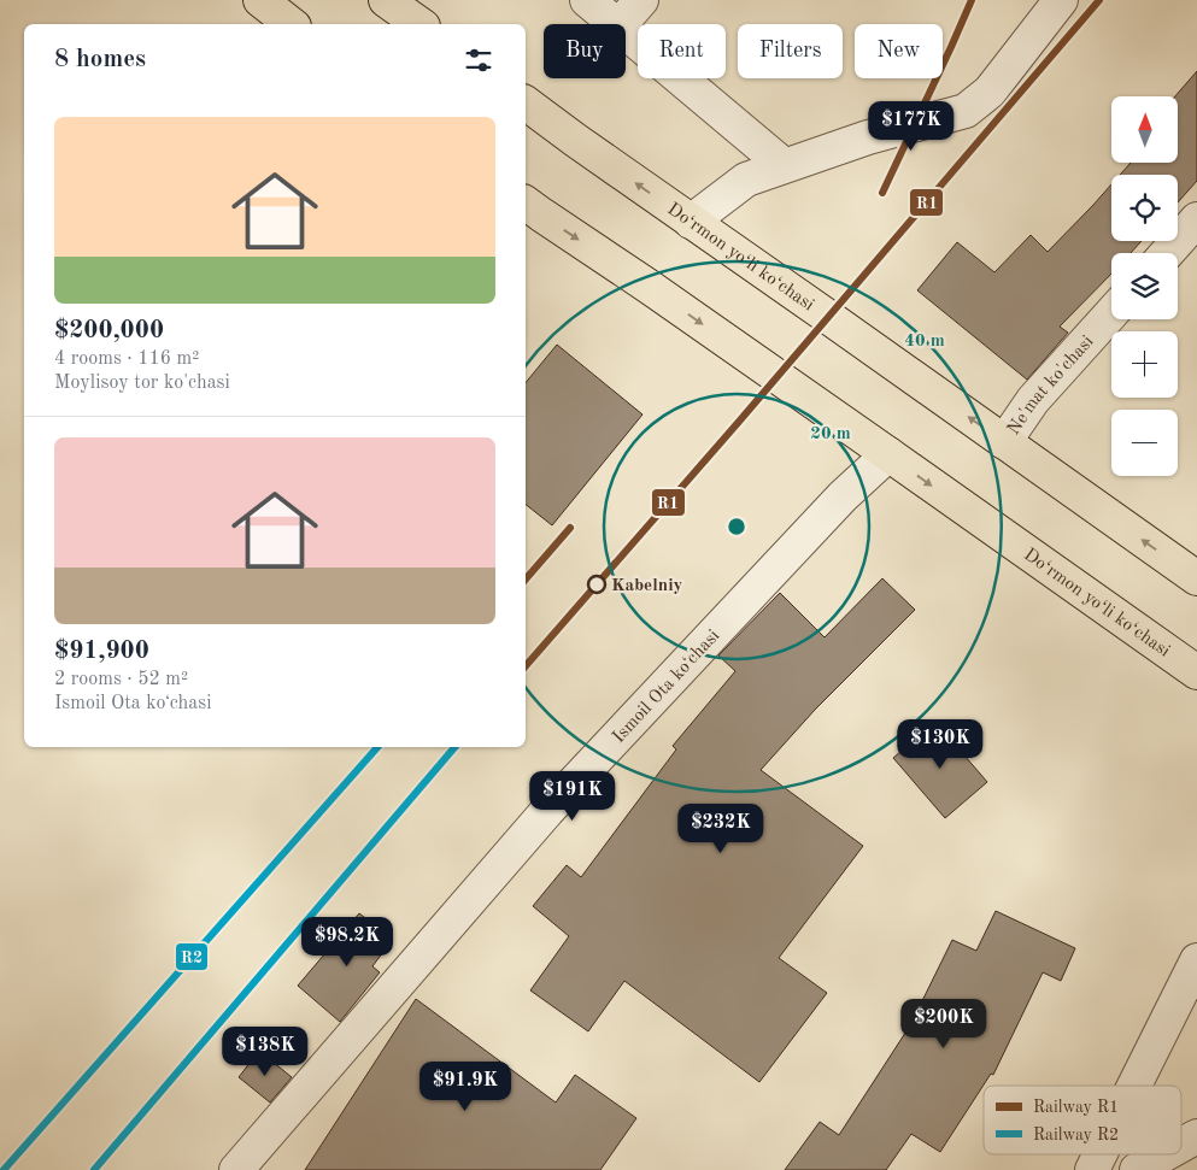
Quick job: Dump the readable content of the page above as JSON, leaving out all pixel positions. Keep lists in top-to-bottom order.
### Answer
{
  "streets": {
    "main road": ["Do‘rmon yo‘li ko‘chasi"],
    "street": ["Ne'mat ko'chasi", "Ismoil Ota koʻchasi"]
  },
  "crossings": [
    ["Do‘rmon yo‘li ko‘chasi", "Ne'mat ko'chasi"],
    ["Do‘rmon yo‘li ko‘chasi", "Ismoil Ota koʻchasi"]
  ],
  "places": ["Kabelniy"],
  "lines": ["rail line R1", "rail line R2"],
  "legend": ["Railway R1", "Railway R2"],
  "north": "top",
  "page": {
    "chip": [
      "Buy",
      "Rent",
      "Filters",
      "New"
    ],
    "heading": "8 homes",
    "map_buttons": ["+", "−"],
    "list": [
      {
        "name": "$200,000",
        "note": "4 rooms · 116 m² · Moylisoy tor ko'chasi"
      },
      {
        "name": "$91,900",
        "note": "2 rooms · 52 m² · Ismoil Ota koʻchasi"
      }
    ],
    "price": [
      "$177K",
      "$130K",
      "$191K",
      "$232K",
      "$98.2K",
      "$200K",
      "$138K",
      "$91.9K"
    ]
  },
  "rings": ["40 m", "20 m"]
}
